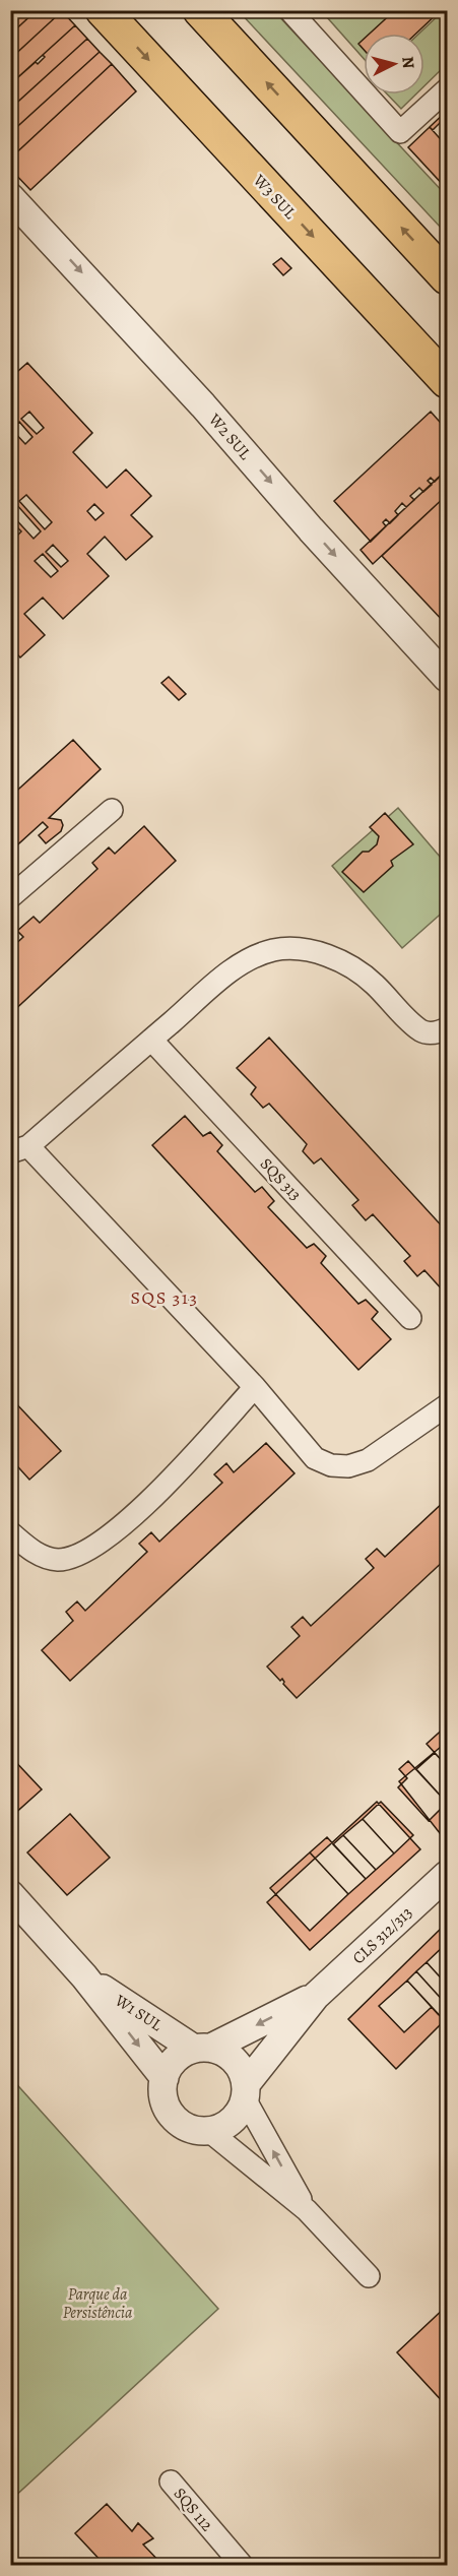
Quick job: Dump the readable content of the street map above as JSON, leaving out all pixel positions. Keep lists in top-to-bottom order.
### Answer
{
  "streets": {
    "main road": ["W3 SUL"],
    "street": [
      "W2 SUL",
      "SQS 313",
      "CLS 312/313",
      "W1 SUL",
      "SQS 112"
    ]
  },
  "crossings": [
    ["CLS 312/313", "W1 SUL"]
  ],
  "one_way": ["W2 SUL"],
  "districts": ["SQS 313"],
  "parks": ["Parque da Persistência"],
  "north": "right"
}
